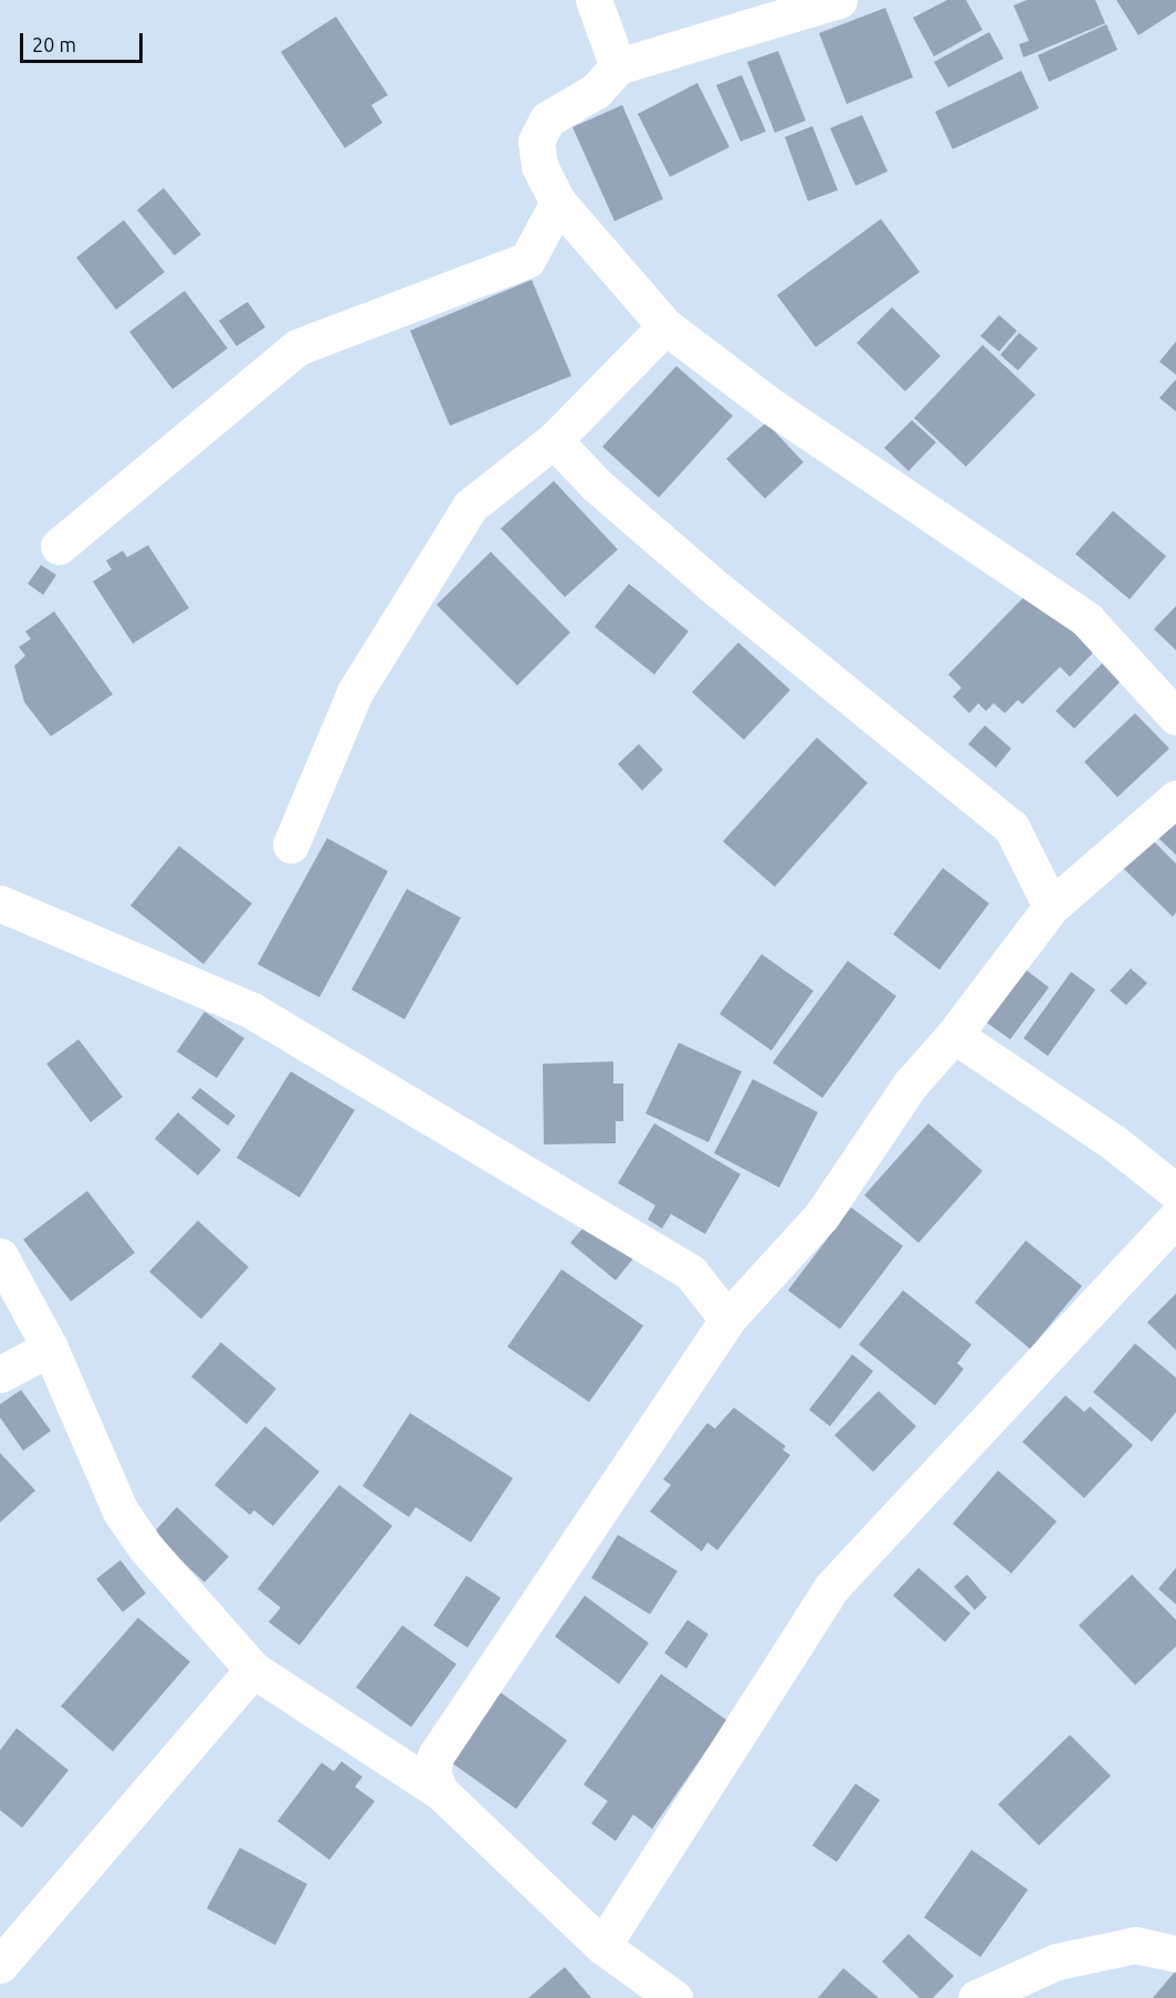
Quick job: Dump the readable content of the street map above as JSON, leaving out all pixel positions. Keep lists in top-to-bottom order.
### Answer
{
  "scale_bar": "20 m"
}
